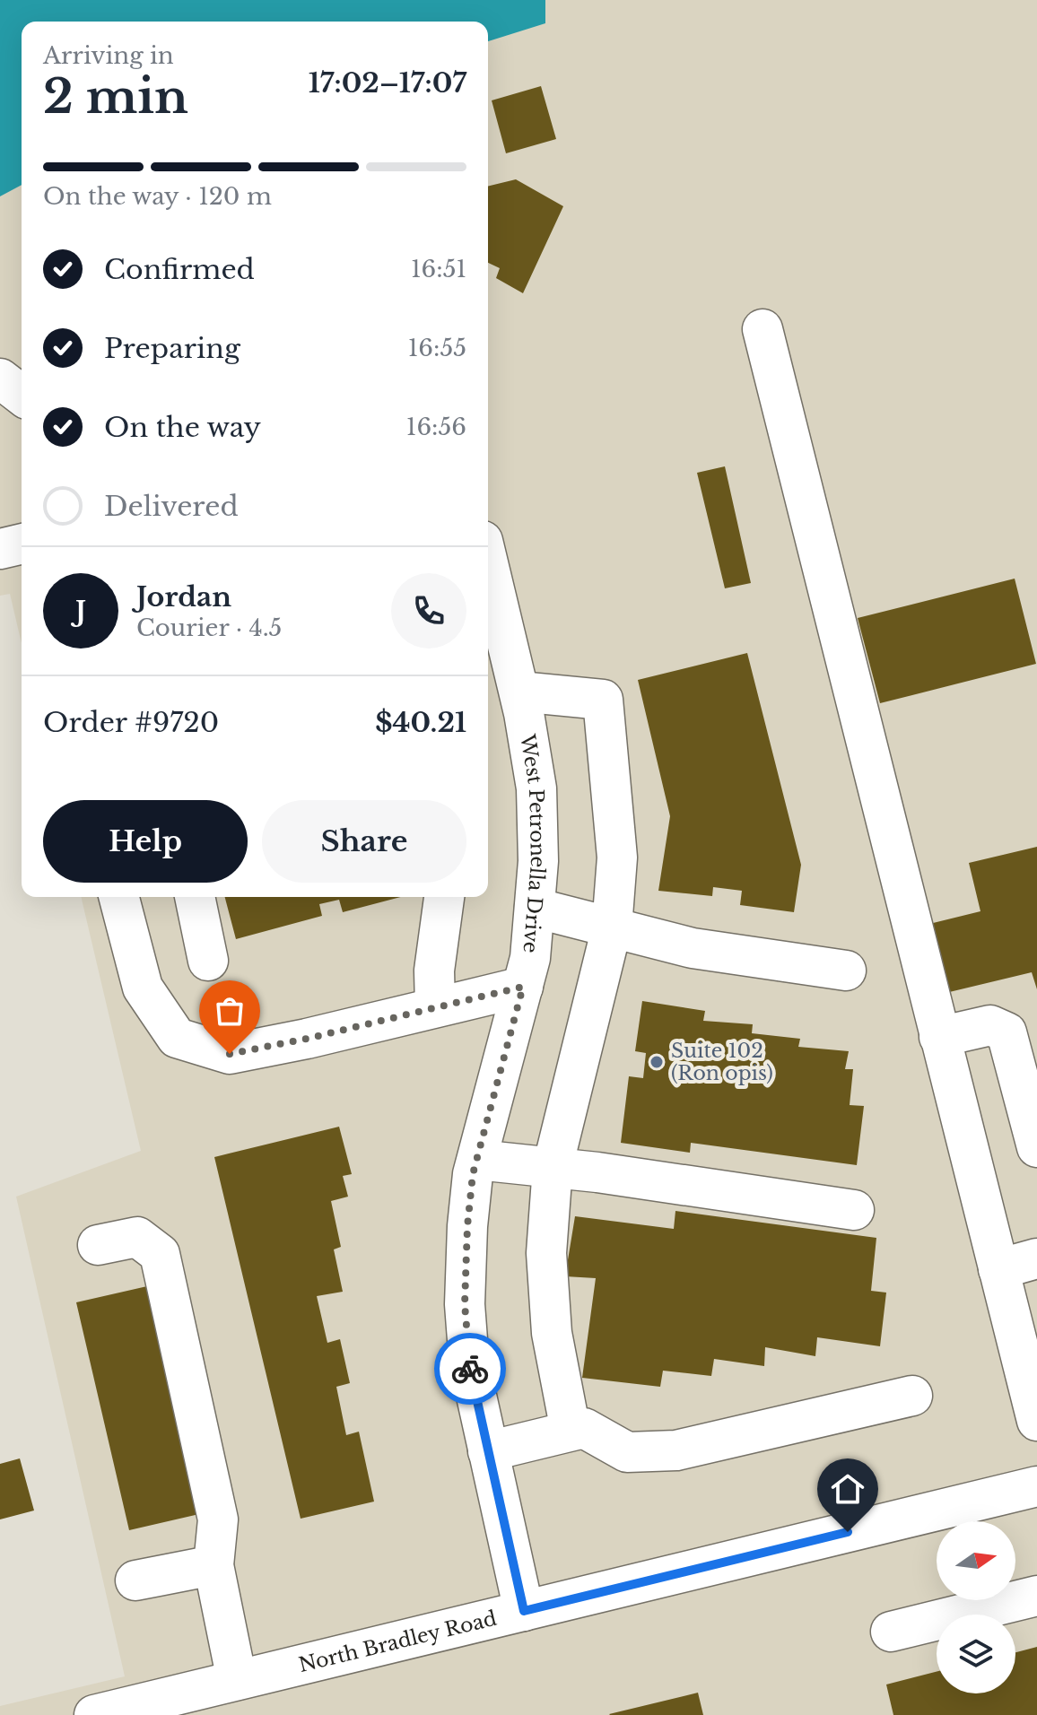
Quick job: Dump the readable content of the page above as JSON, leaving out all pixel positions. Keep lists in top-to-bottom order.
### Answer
{
  "streets": {
    "street": ["West Petronella Drive", "North Bradley Road"]
  },
  "crossings": [
    ["West Petronella Drive", "North Bradley Road"]
  ],
  "places": ["Suite 102 (Ron opis)"],
  "north": "right",
  "page": {
    "heading": ["2 min", "Arriving in", "17:02–17:07"],
    "panel": [
      "Jordan",
      "Courier · 4.5",
      "Order #9720",
      "$40.21"
    ],
    "bar": "On the way · 120 m",
    "list": [
      ["Confirmed", "16:51"],
      ["Preparing", "16:55"],
      ["On the way", "16:56"],
      "Delivered"
    ],
    "round": "J",
    "buttons": ["Help", "Share"]
  }
}
